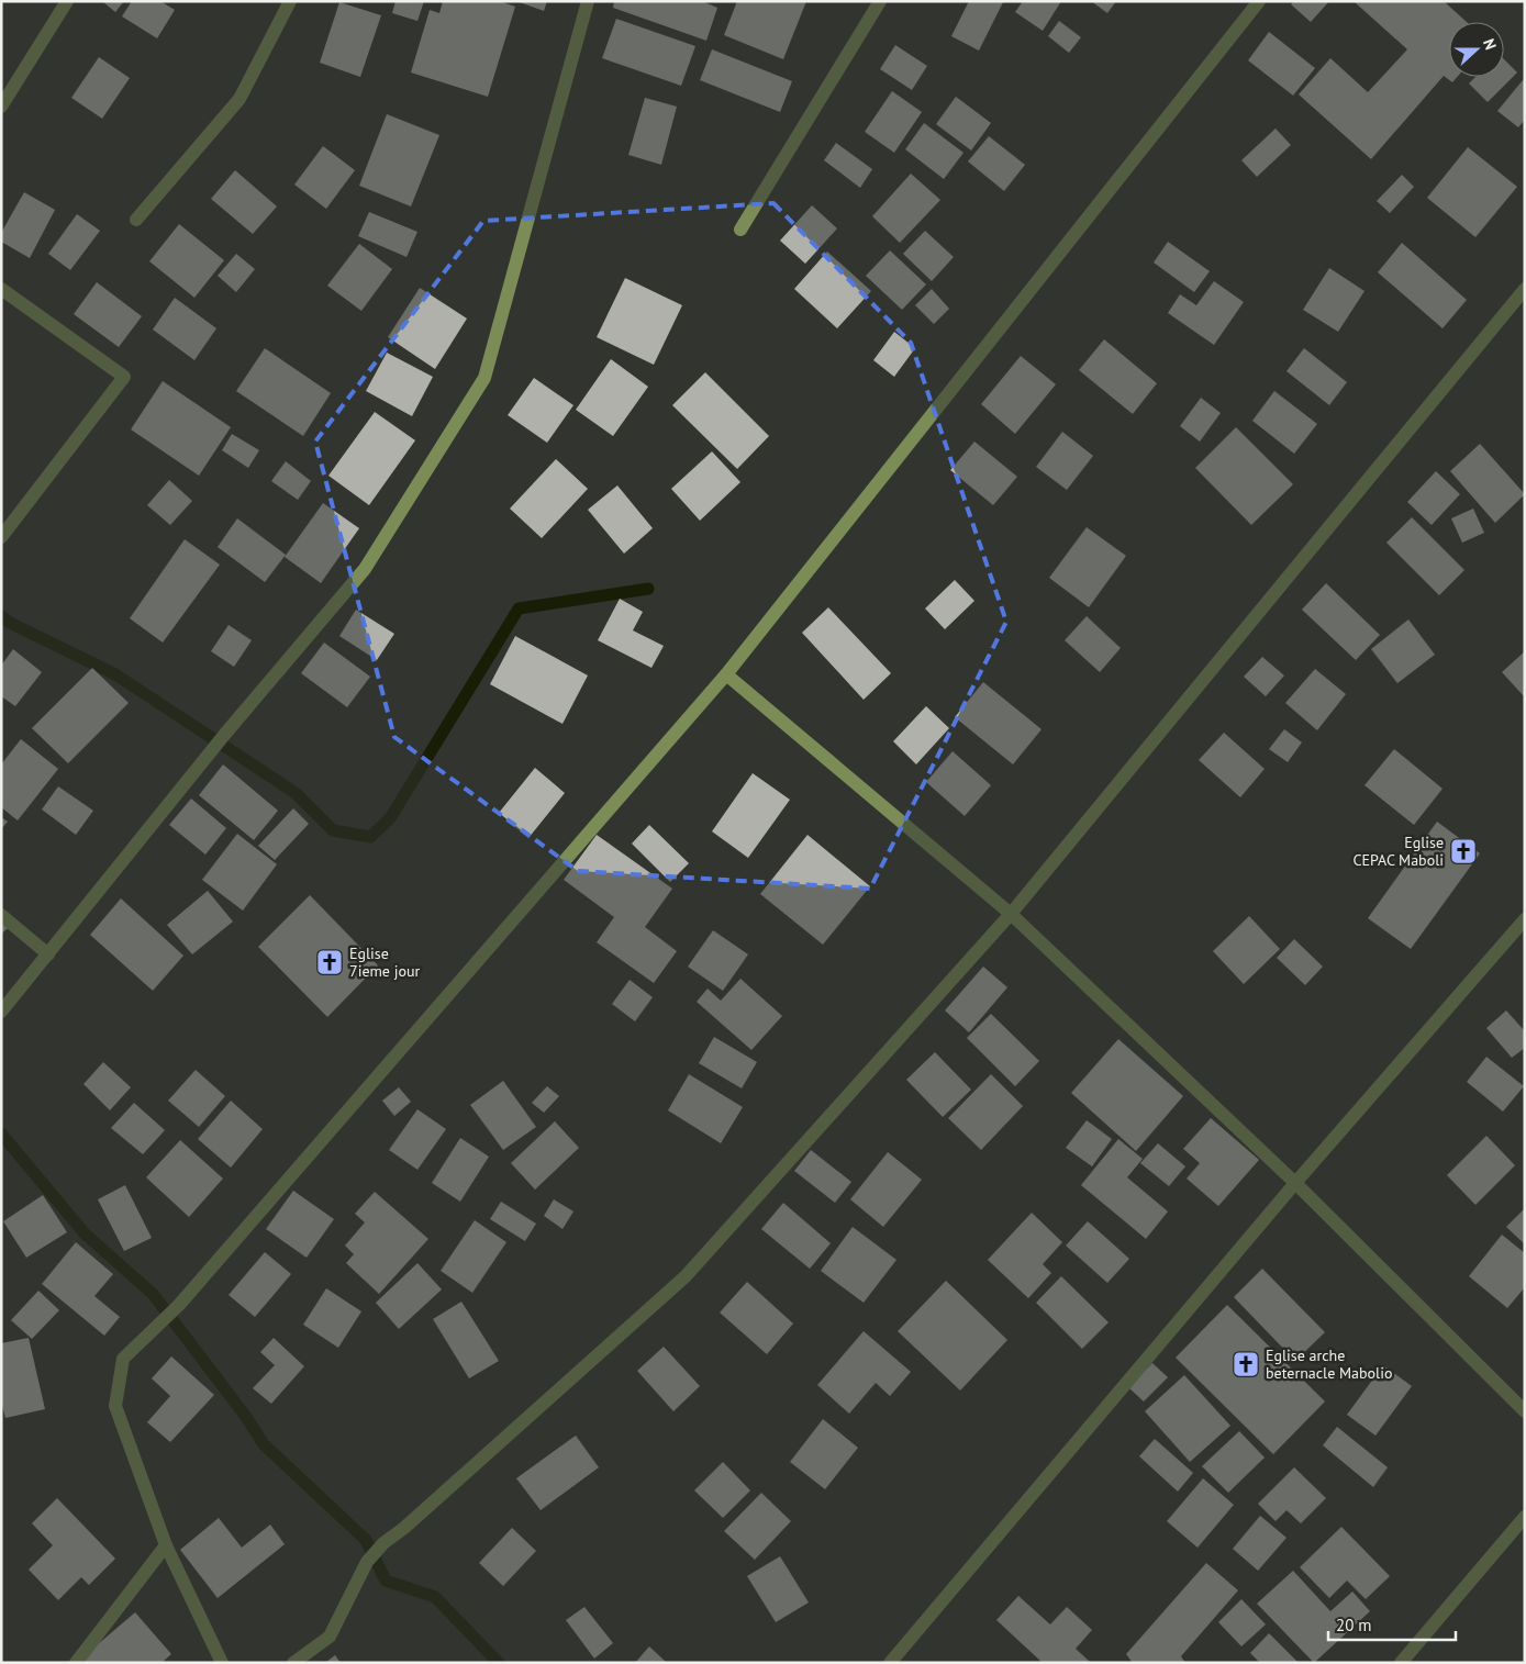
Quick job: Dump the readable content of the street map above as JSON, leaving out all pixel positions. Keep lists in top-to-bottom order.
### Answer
{
  "places": {
    "church": ["Eglise CEPAC Maboli", "Eglise 7ieme jour", "Eglise arche beternacle Mabolio"]
  },
  "scale_bar": "20 m",
  "north": "right"
}
